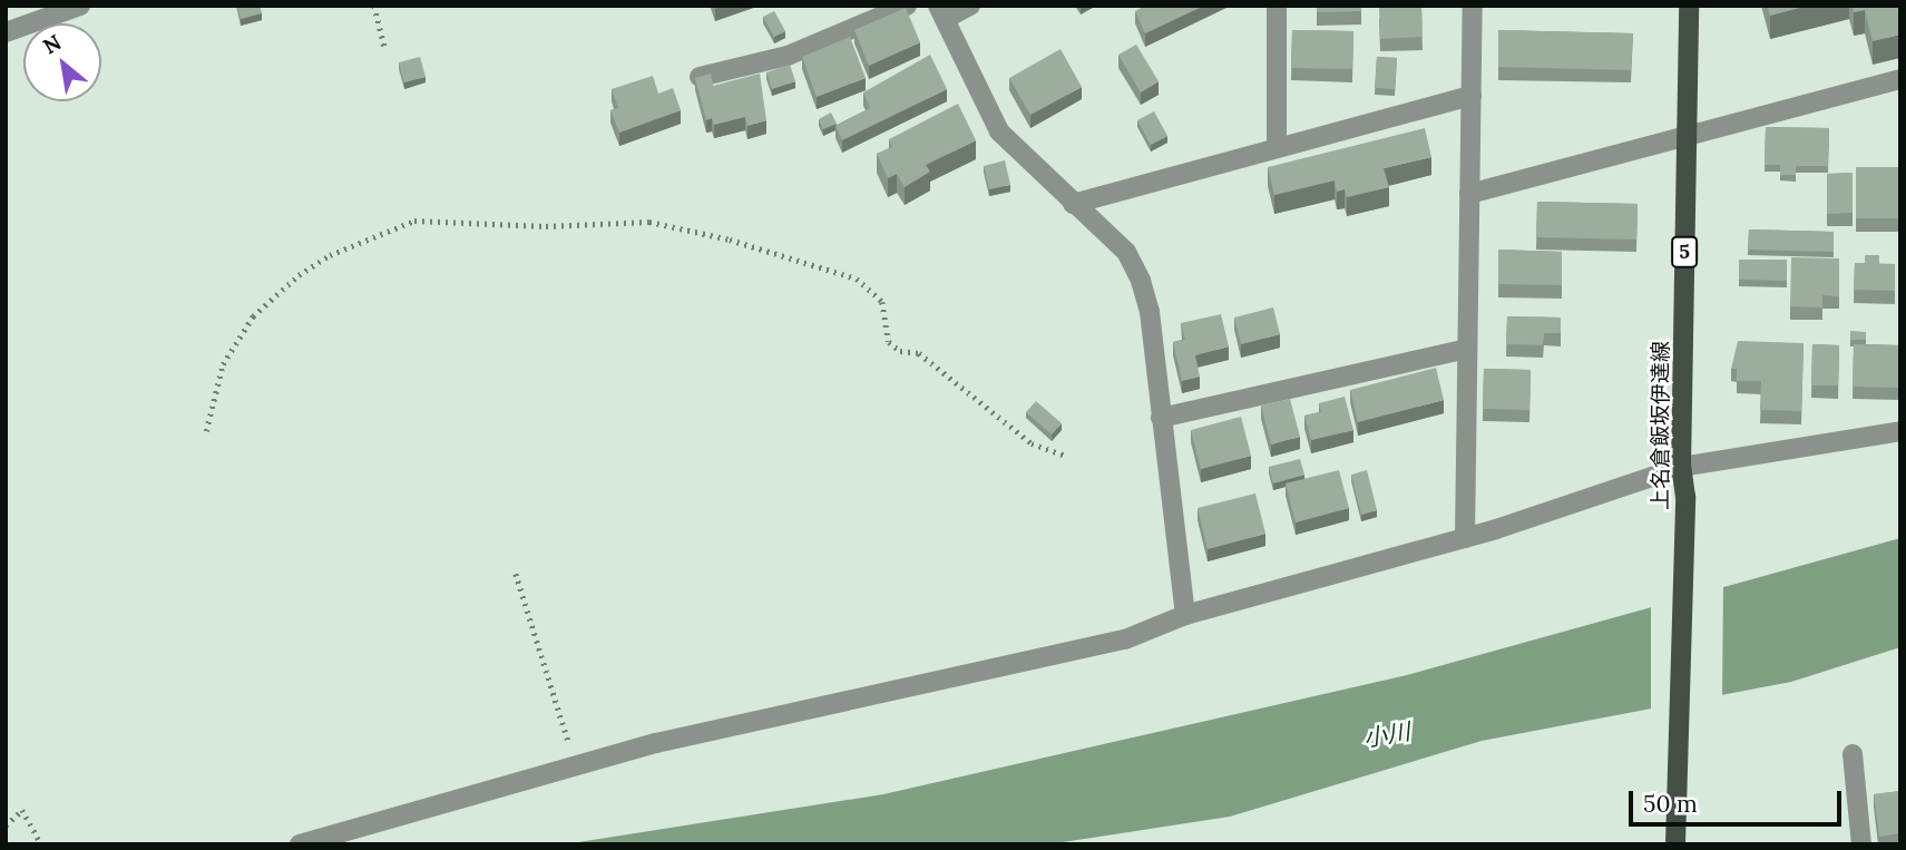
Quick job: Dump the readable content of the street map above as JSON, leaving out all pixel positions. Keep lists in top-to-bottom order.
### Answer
{
  "streets": {
    "main road": ["5", "上名倉飯坂伊達線"]
  },
  "water": ["小川"],
  "scale_bar": "50 m",
  "north": "top left"
}
